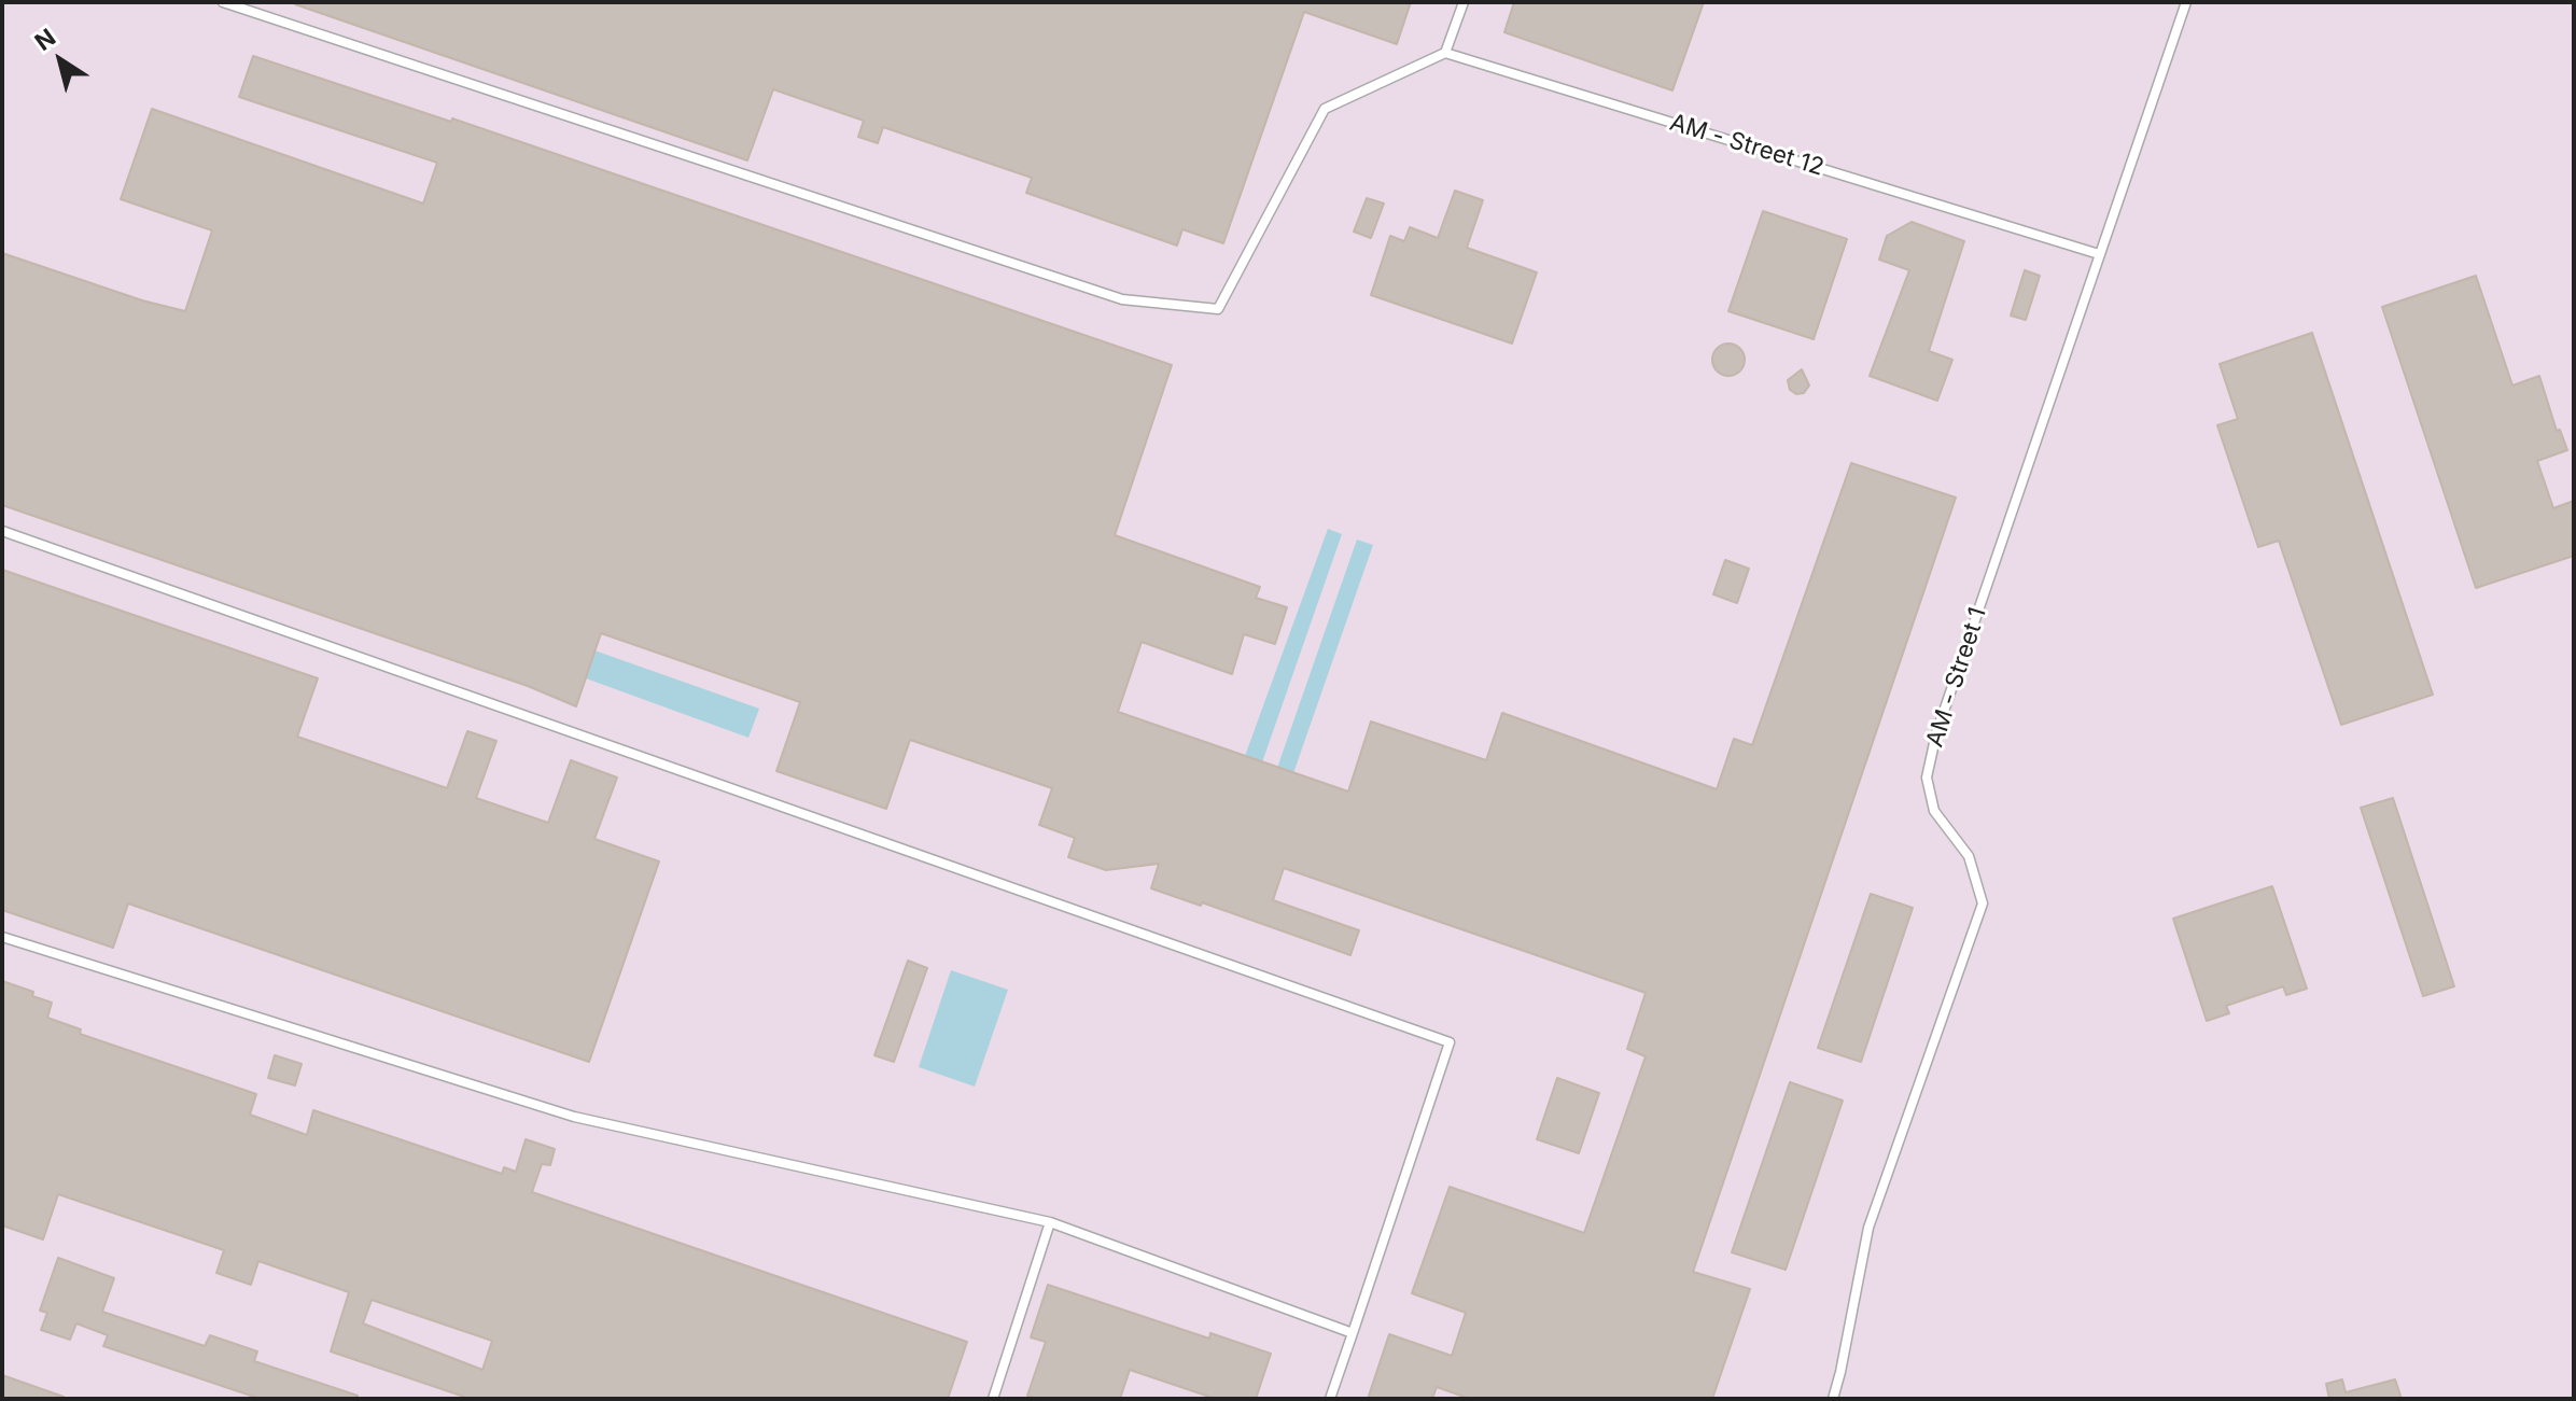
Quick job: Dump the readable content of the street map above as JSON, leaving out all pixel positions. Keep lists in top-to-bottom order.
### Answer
{
  "streets": {
    "lane": ["AM - Street 12", "AM - Street 1"]
  },
  "crossings": [
    ["AM - Street 12", "AM - Street 1"]
  ],
  "north": "top left"
}
